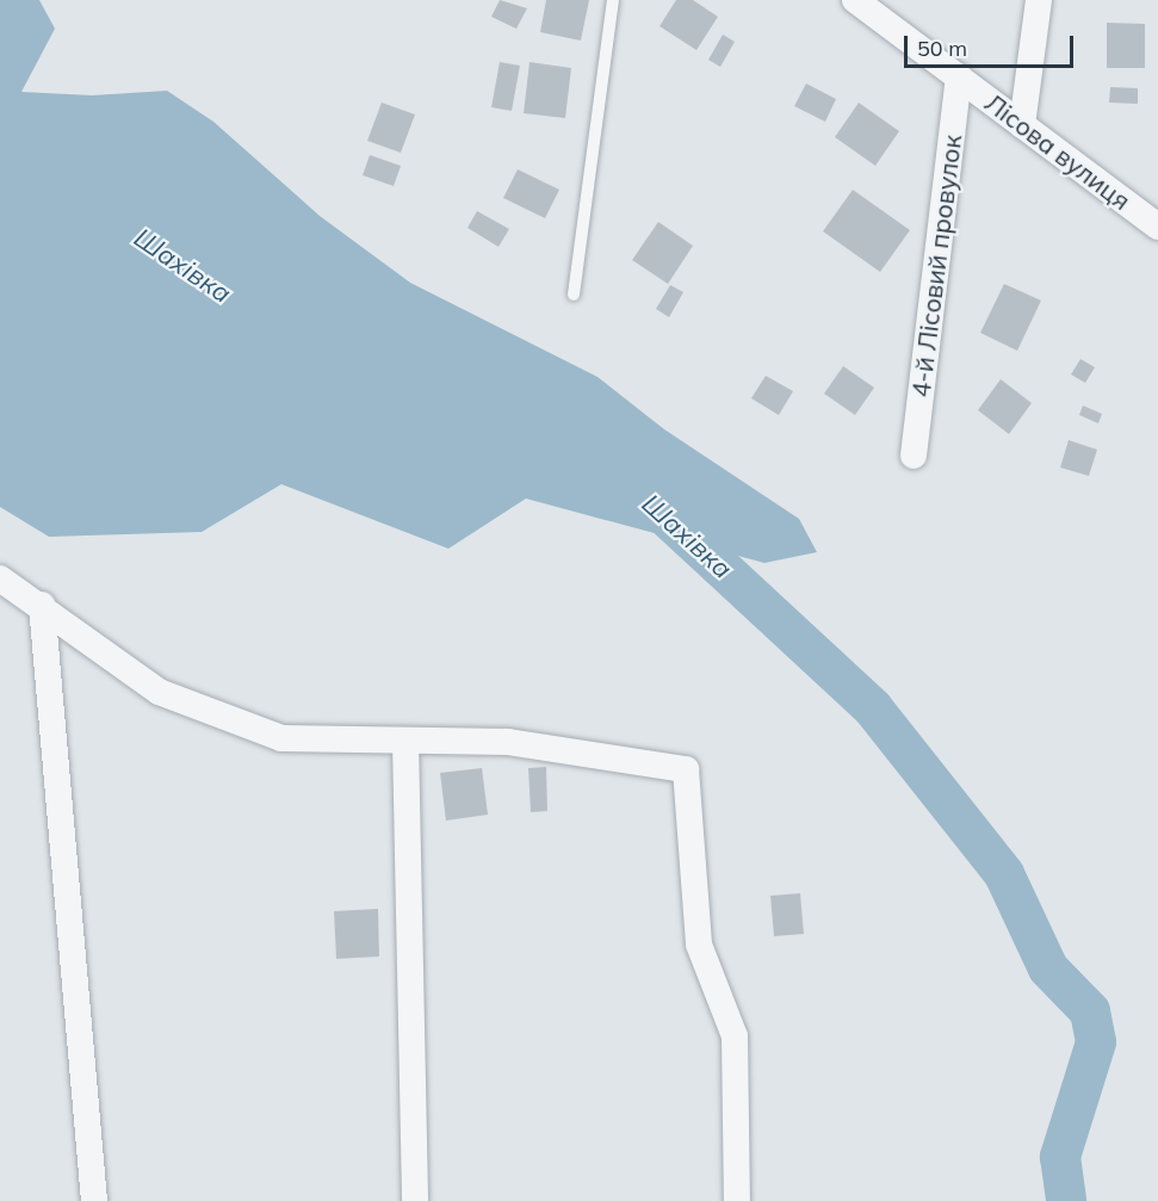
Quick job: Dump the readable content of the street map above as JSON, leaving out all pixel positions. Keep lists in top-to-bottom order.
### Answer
{
  "streets": {
    "street": ["Лісова вулиця", "4-й Лісовий провулок"]
  },
  "crossings": [
    ["Лісова вулиця", "4-й Лісовий провулок"]
  ],
  "water": ["Шахівка"],
  "scale_bar": "50 m"
}
